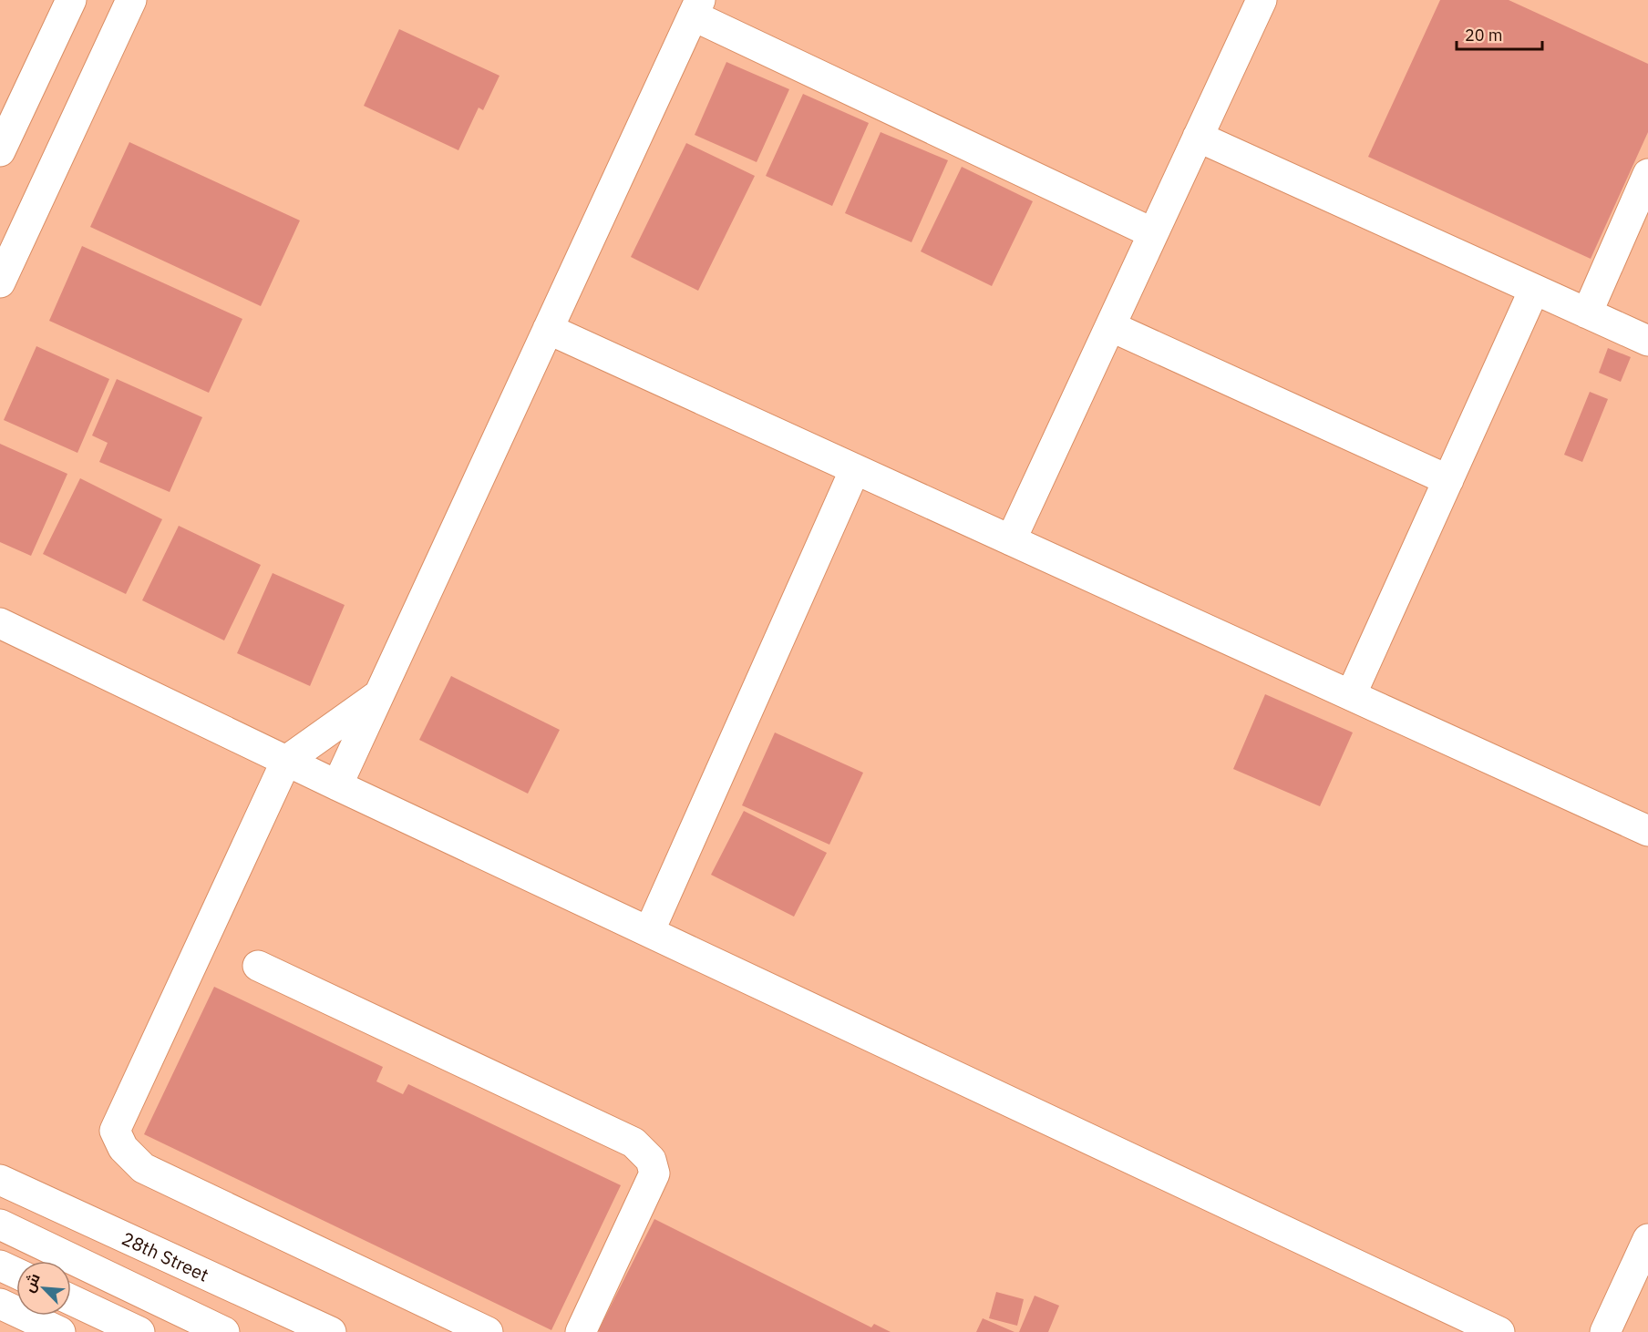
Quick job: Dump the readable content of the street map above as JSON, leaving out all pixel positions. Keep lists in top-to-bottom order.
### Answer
{
  "streets": {
    "street": ["28th Street"]
  },
  "scale_bar": "20 m",
  "north": "top left"
}
